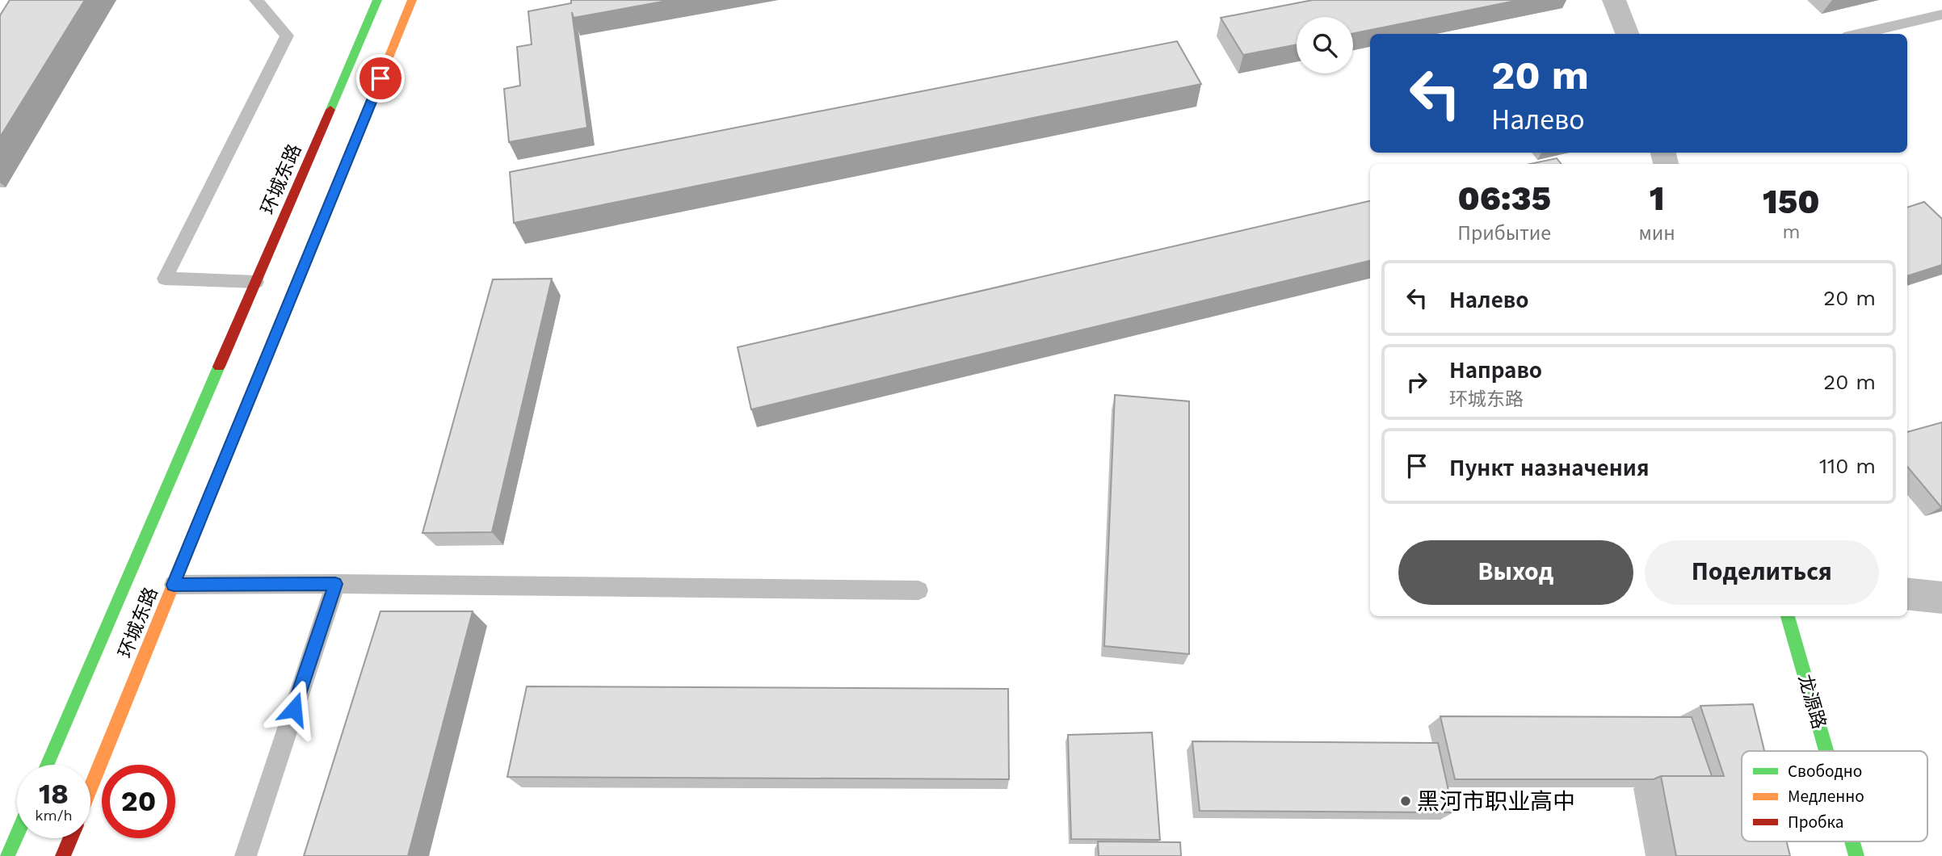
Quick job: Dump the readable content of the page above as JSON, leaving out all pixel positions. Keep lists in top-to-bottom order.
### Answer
{
  "streets": {
    "street": ["环城东路", "龙源路"]
  },
  "places": ["黑河市职业高中"],
  "legend": ["Свободно", "Медленно", "Пробка"],
  "page": {
    "turn": ["20 m", "Налево"],
    "eta": [
      "06:35",
      "Прибытие",
      "1",
      "мин",
      "150",
      "m"
    ],
    "list": [
      {
        "name": "Налево",
        "value": "20 m"
      },
      {
        "name": "Направо",
        "note": "环城东路",
        "value": "20 m"
      },
      {
        "name": "Пункт назначения",
        "value": "110 m"
      }
    ],
    "buttons": ["Выход", "Поделиться"],
    "speed": "18 km/h",
    "limit": "20"
  }
}
